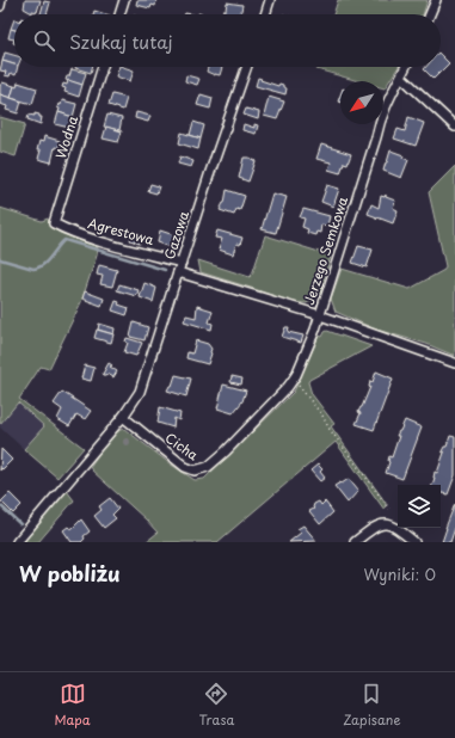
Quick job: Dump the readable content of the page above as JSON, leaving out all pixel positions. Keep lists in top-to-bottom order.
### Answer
{
  "streets": {
    "street": [
      "Wodna",
      "Agrestowa",
      "Gazowa",
      "Jerzego Semkowa",
      "Cicha"
    ]
  },
  "crossings": [
    ["Wodna", "Agrestowa"],
    ["Agrestowa", "Gazowa"],
    ["Agrestowa", "Jerzego Semkowa"],
    ["Gazowa", "Jerzego Semkowa"],
    ["Gazowa", "Cicha"],
    ["Jerzego Semkowa", "Cicha"]
  ],
  "north": "bottom left",
  "page": {
    "search": "Szukaj tutaj",
    "heading": ["W pobliżu", "Wyniki: 0"],
    "nav": ["Mapa", "Trasa", "Zapisane"]
  }
}
